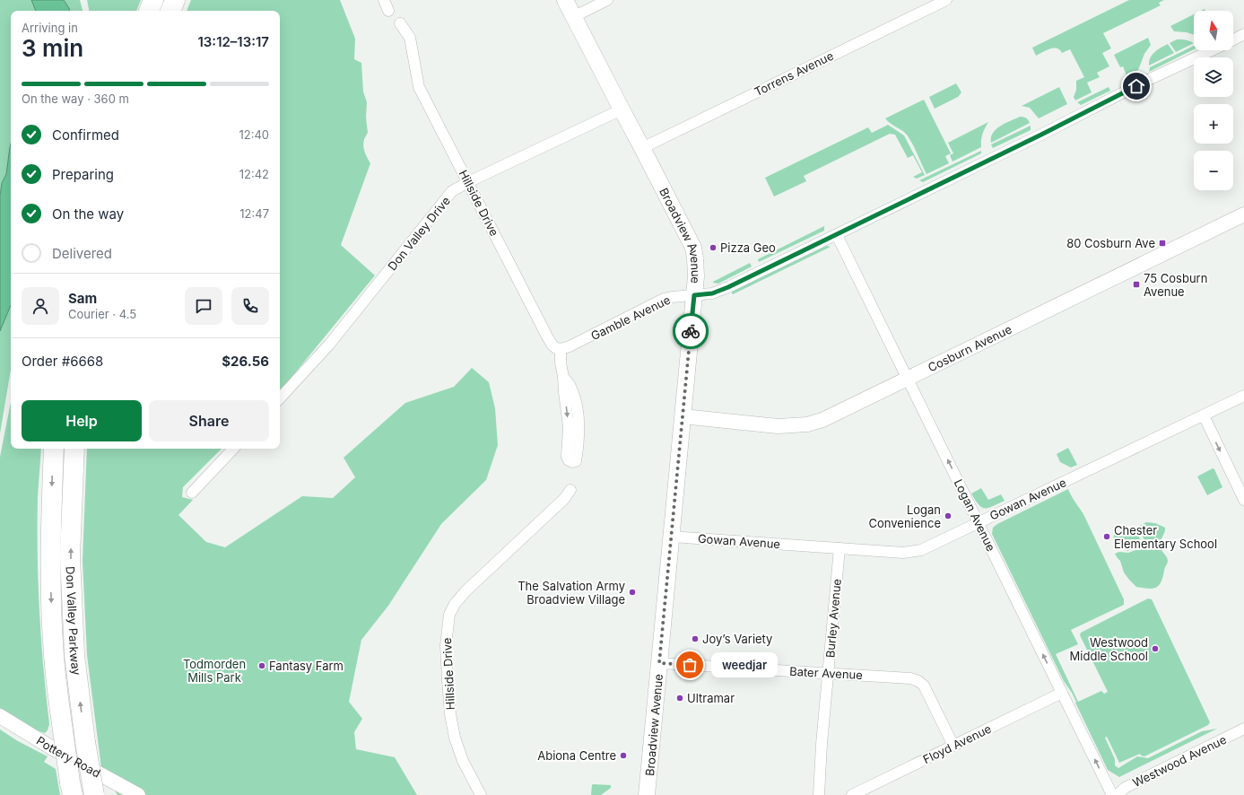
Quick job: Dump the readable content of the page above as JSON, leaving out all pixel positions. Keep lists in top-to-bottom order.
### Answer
{
  "streets": {
    "highway": ["Don Valley Parkway"],
    "main road": ["Broadview Avenue"],
    "street": [
      "Torrens Avenue",
      "Hillside Drive",
      "Don Valley Drive",
      "Gamble Avenue",
      "Cosburn Avenue",
      "Gowan Avenue",
      "Logan Avenue",
      "Burley Avenue",
      "Bater Avenue",
      "Floyd Avenue",
      "Pottery Road",
      "Westwood Avenue"
    ]
  },
  "crossings": [
    ["Torrens Avenue", "Broadview Avenue"],
    ["Hillside Drive", "Don Valley Drive"],
    ["Hillside Drive", "Gamble Avenue"],
    ["Don Valley Drive", "Broadview Avenue"],
    ["Broadview Avenue", "Gamble Avenue"],
    ["Broadview Avenue", "Cosburn Avenue"],
    ["Broadview Avenue", "Gowan Avenue"],
    ["Broadview Avenue", "Bater Avenue"],
    ["Gamble Avenue", "Logan Avenue"],
    ["Cosburn Avenue", "Logan Avenue"],
    ["Gowan Avenue", "Logan Avenue"],
    ["Gowan Avenue", "Burley Avenue"],
    ["Logan Avenue", "Floyd Avenue"],
    ["Burley Avenue", "Bater Avenue"],
    ["Bater Avenue", "Floyd Avenue"]
  ],
  "one_way": ["Logan Avenue"],
  "parks": ["Todmorden Mills Park"],
  "places": {
    "transit": ["80 Cosburn Ave", "75 Cosburn Avenue"],
    "other": [
      "Pizza Geo",
      "Logan Convenience",
      "Chester Elementary School",
      "The Salvation Army Broadview Village",
      "Joy’s Variety",
      "Westwood Middle School",
      "weedjar",
      "Fantasy Farm",
      "Ultramar",
      "Abiona Centre"
    ]
  },
  "north": "top",
  "page": {
    "map_buttons": ["+", "−"],
    "heading": ["3 min", "Arriving in", "13:12–13:17"],
    "panel": [
      "Sam",
      "Courier · 4.5",
      "Order #6668",
      "$26.56"
    ],
    "bar": "On the way · 360 m",
    "list": [
      ["Confirmed", "12:40"],
      ["Preparing", "12:42"],
      ["On the way", "12:47"],
      "Delivered"
    ],
    "buttons": ["Help", "Share"],
    "bubble": "weedjar"
  }
}
